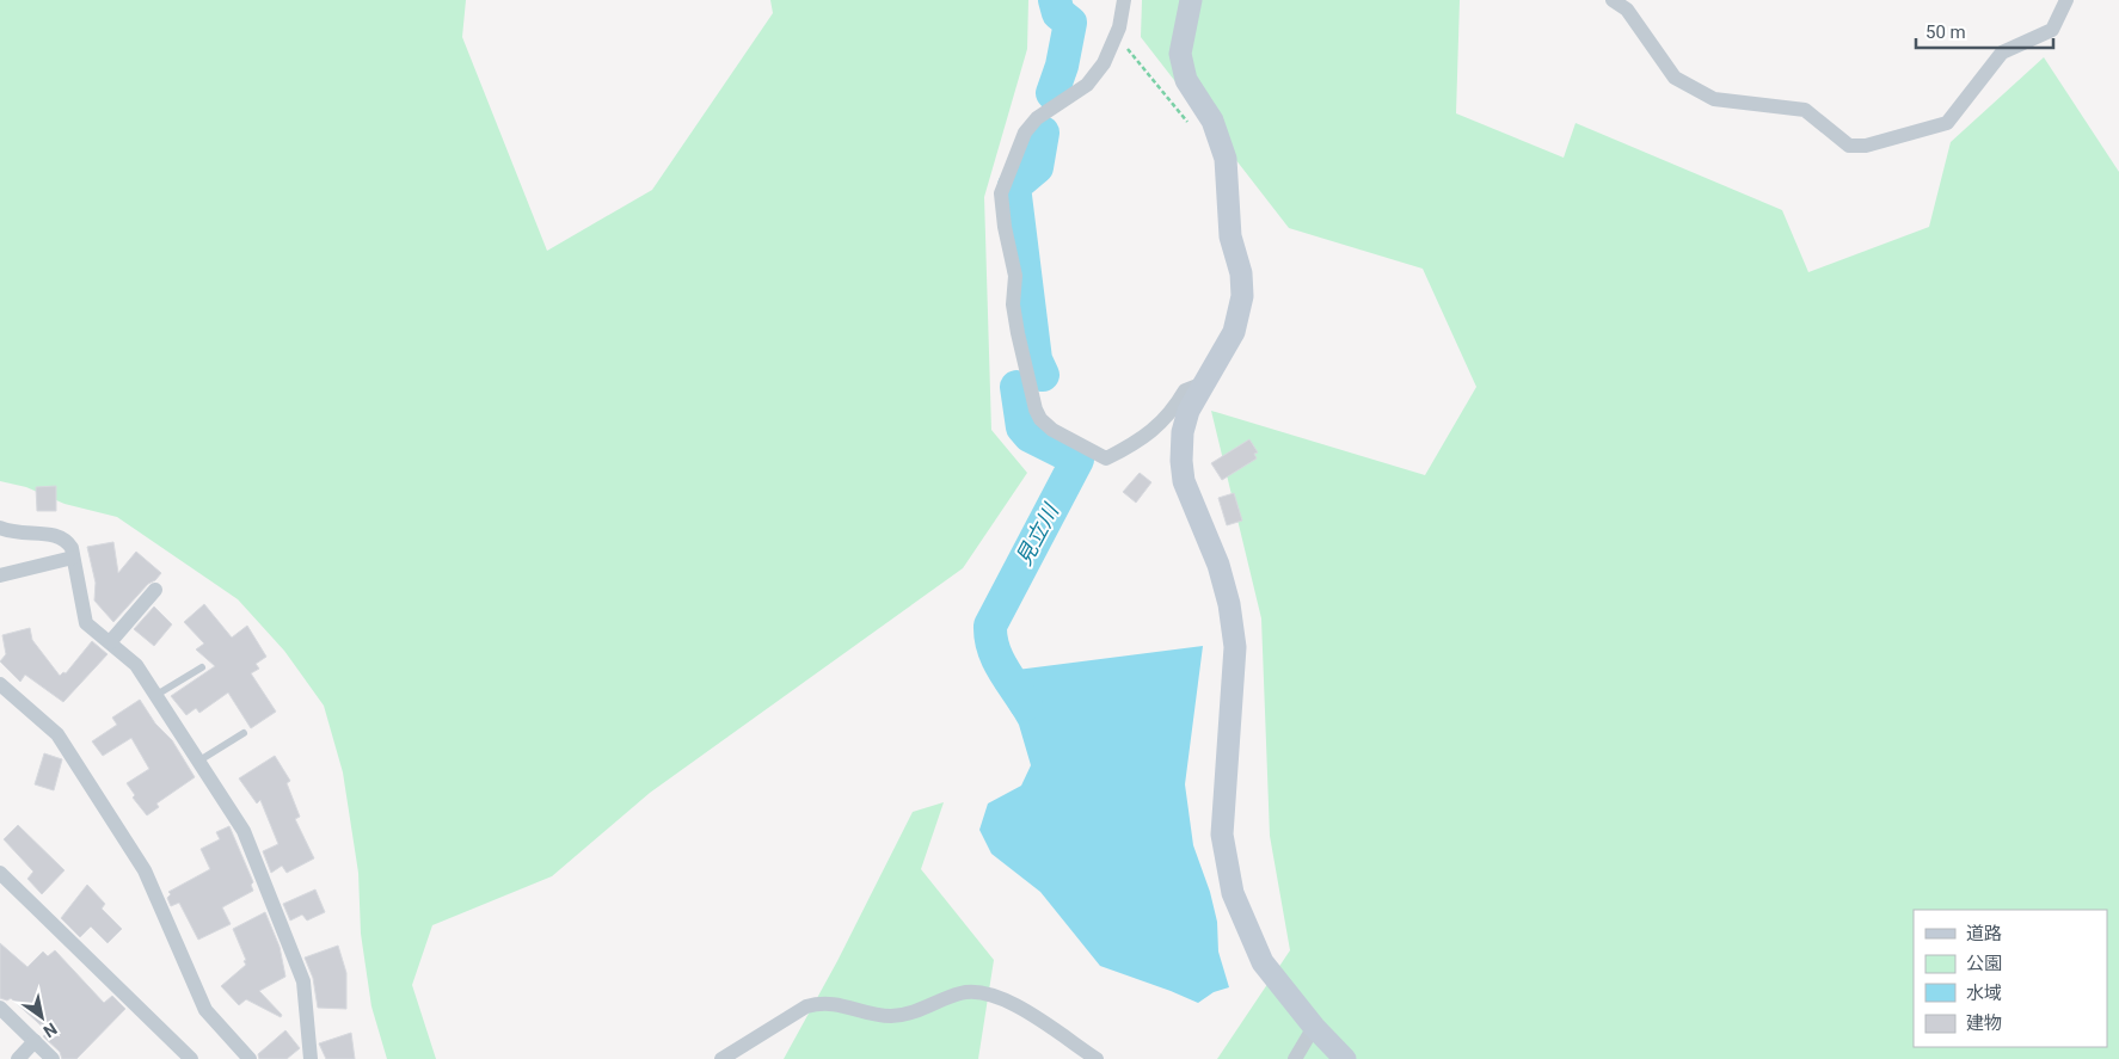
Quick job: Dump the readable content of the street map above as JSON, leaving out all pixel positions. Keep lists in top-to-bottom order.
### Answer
{
  "water": ["見立川"],
  "legend": [
    "道路",
    "公園",
    "水域",
    "建物"
  ],
  "scale_bar": "50 m",
  "north": "bottom right"
}
